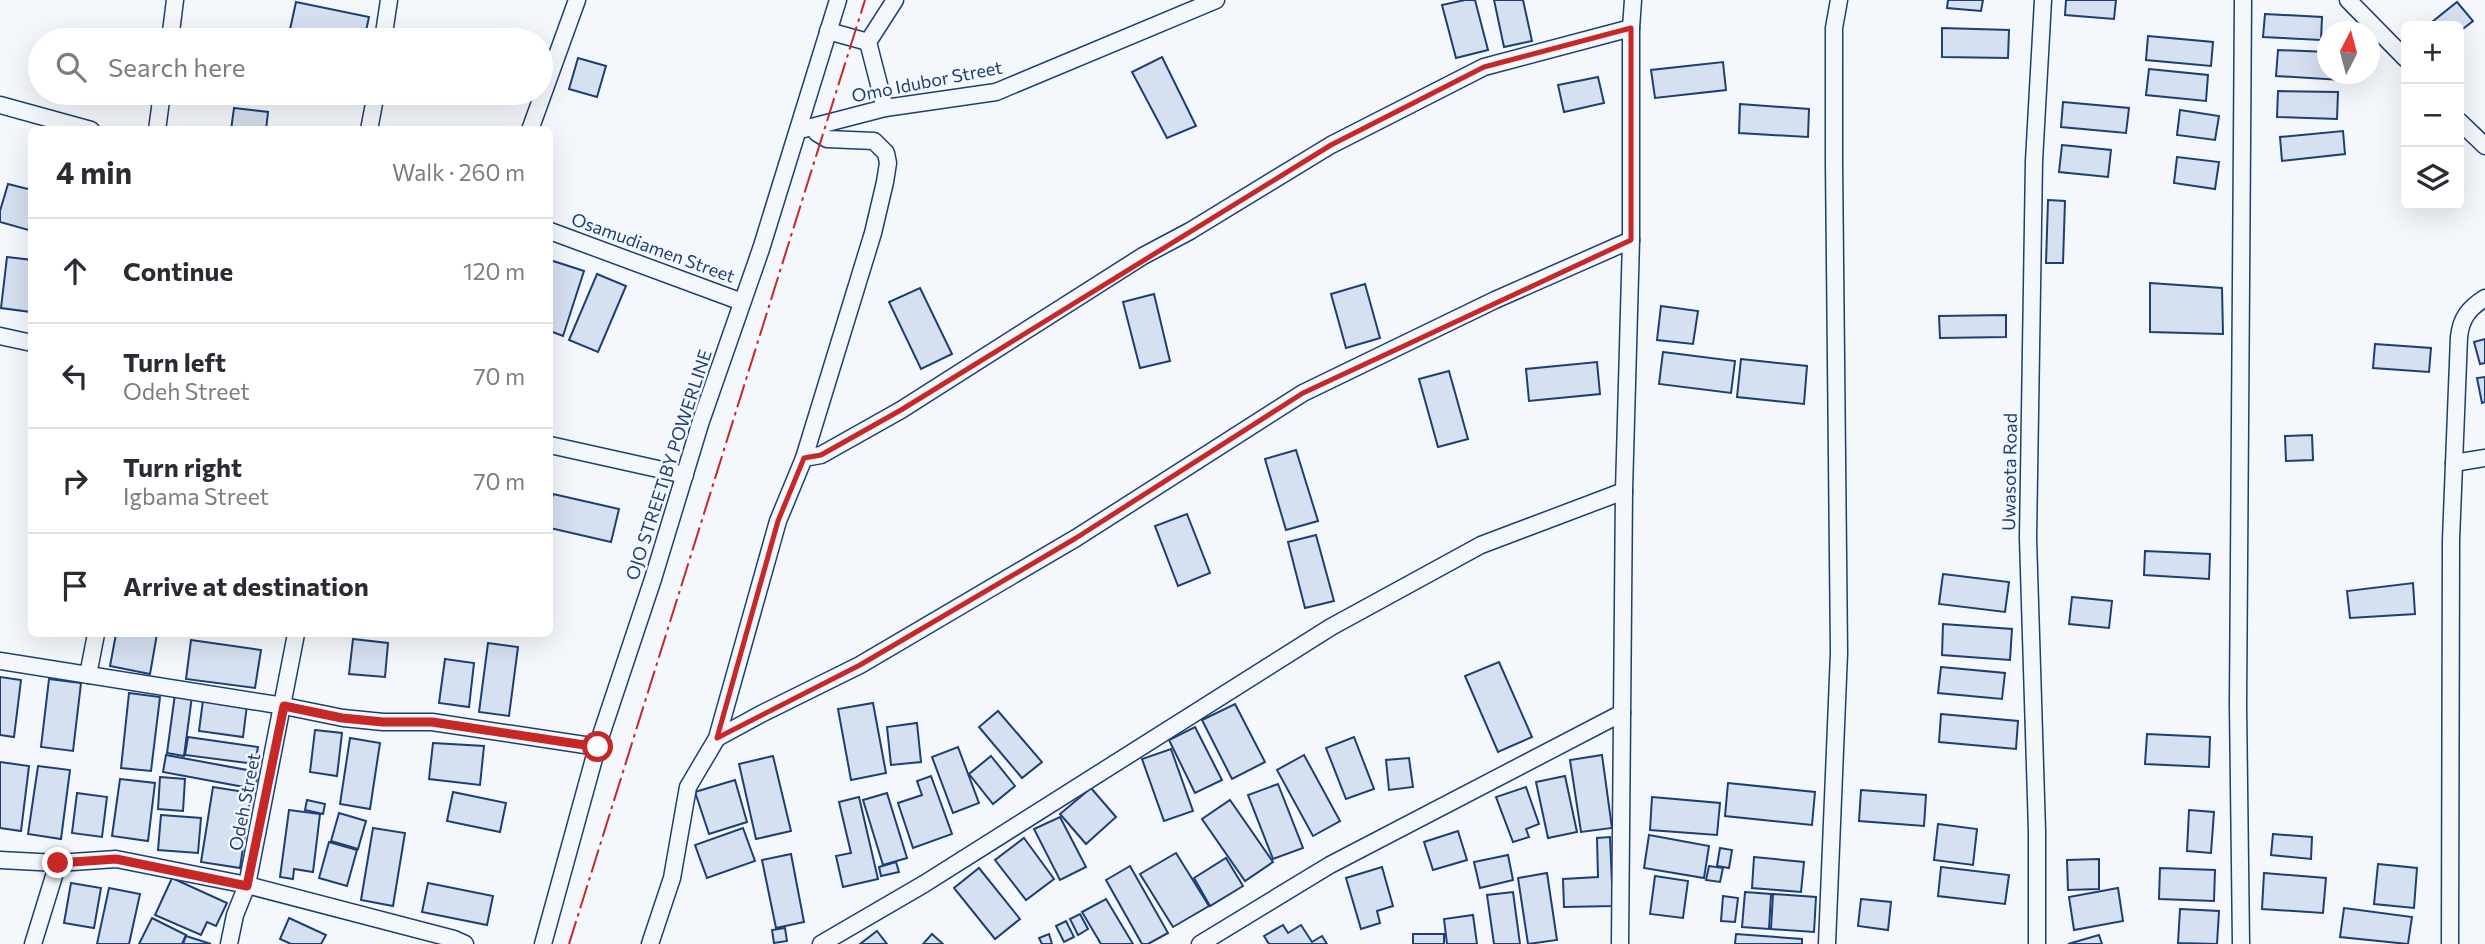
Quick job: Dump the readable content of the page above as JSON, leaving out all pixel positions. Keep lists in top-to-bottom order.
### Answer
{
  "streets": {
    "street": [
      "Omo Idubor Street",
      "Osamudiamen Street",
      "OJO STREET BY POWERLINE",
      "Uwasota Road",
      "Odeh Street"
    ]
  },
  "crossings": [
    ["Omo Idubor Street", "OJO STREET BY POWERLINE"],
    ["Osamudiamen Street", "OJO STREET BY POWERLINE"]
  ],
  "north": "top",
  "page": {
    "map_buttons": ["+", "−"],
    "search": "Search here",
    "heading": ["4 min", "Walk · 260 m"],
    "list": [
      ["Continue", "120 m"],
      ["Turn left", "Odeh Street", "70 m"],
      ["Turn right", "Igbama Street", "70 m"],
      "Arrive at destination"
    ]
  }
}
